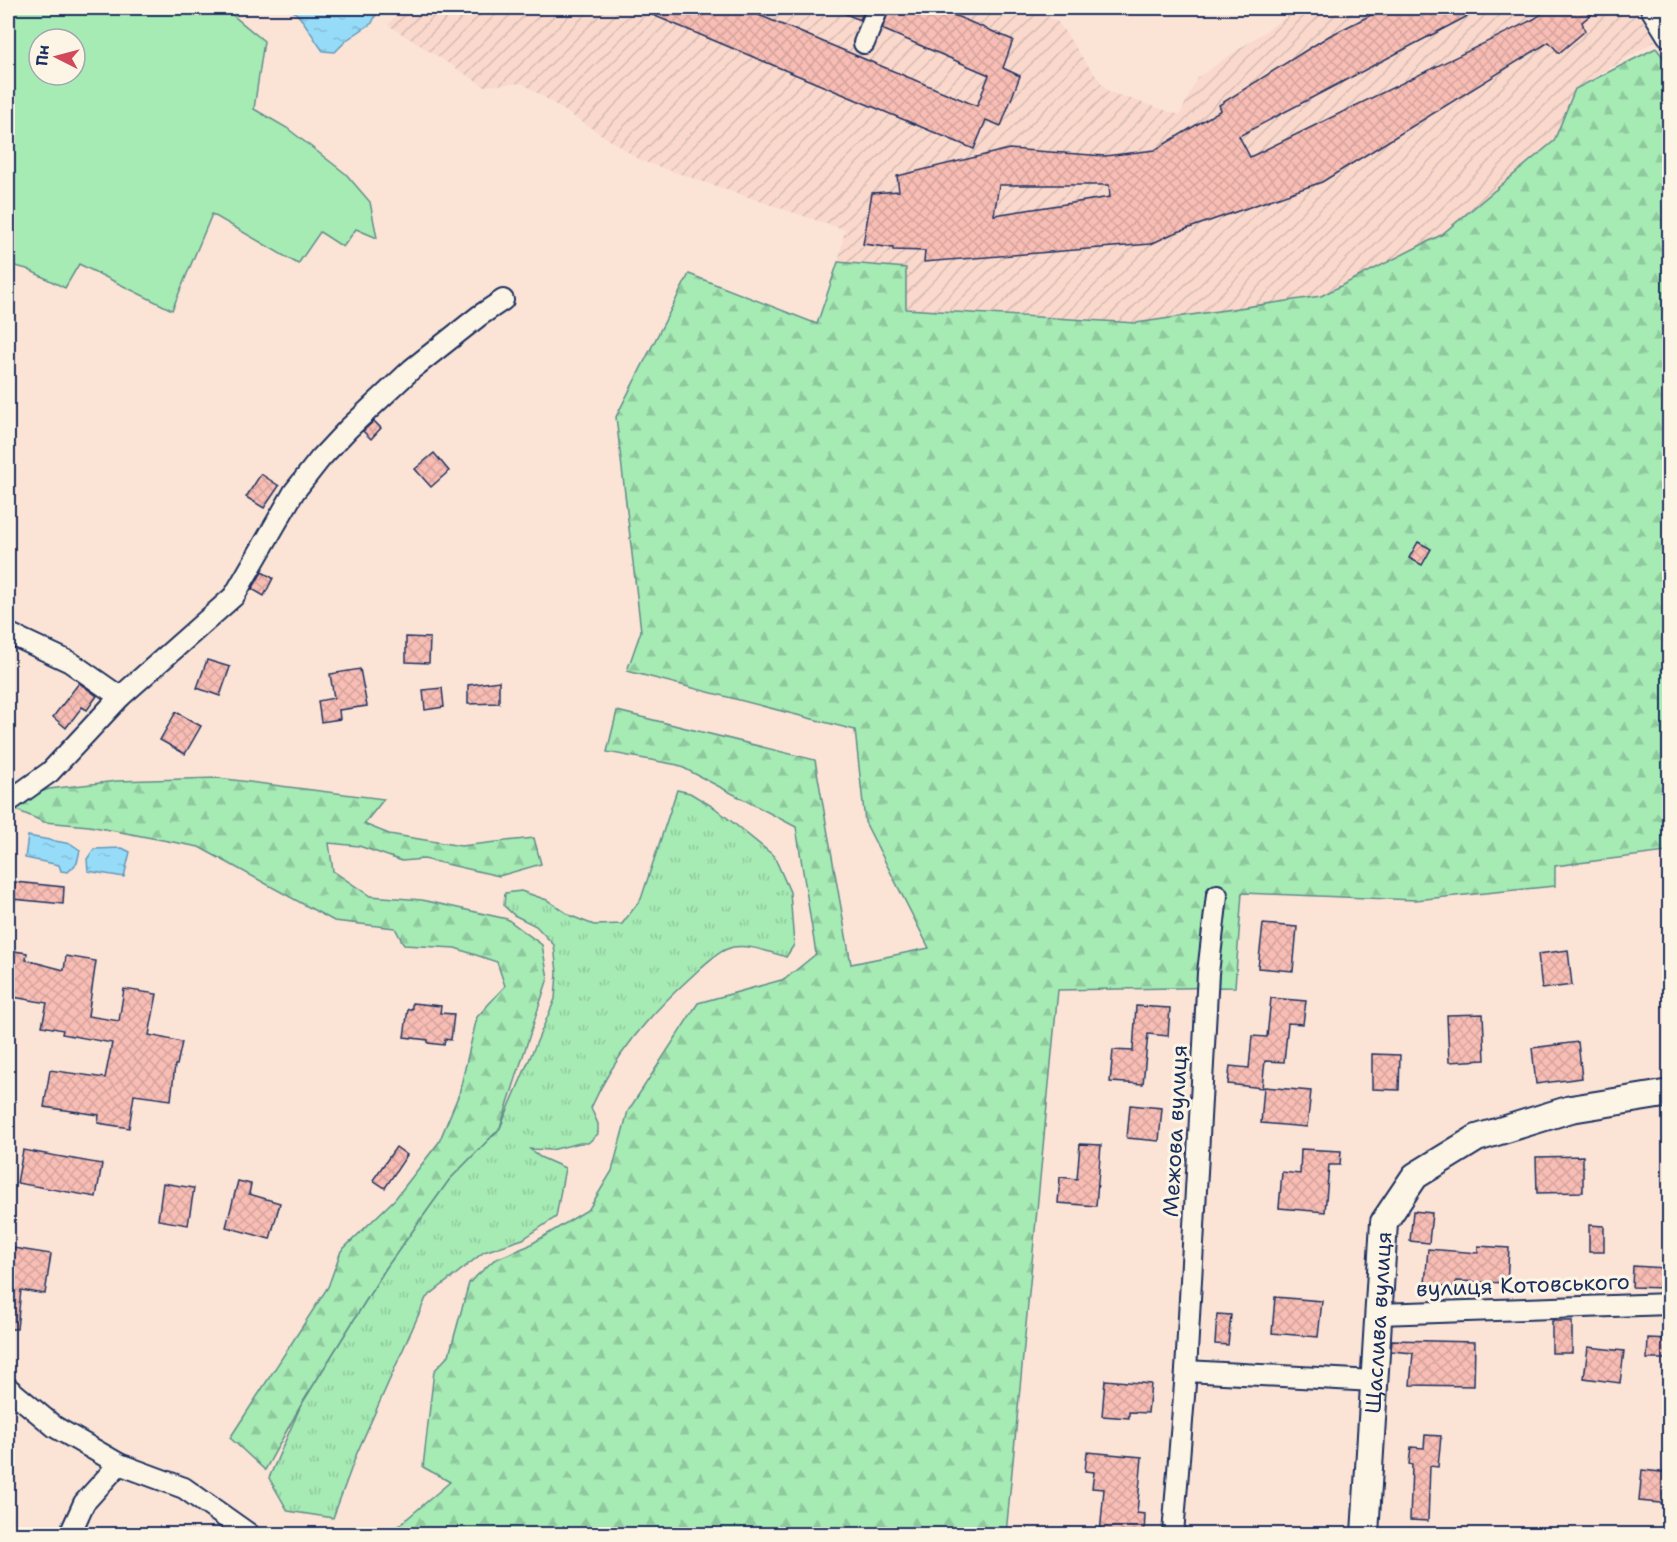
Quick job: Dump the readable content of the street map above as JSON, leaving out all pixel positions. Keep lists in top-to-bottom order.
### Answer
{
  "streets": {
    "street": ["Межова вулиця", "вулиця Котовського", "Щаслива вулиця"]
  },
  "crossings": [
    ["вулиця Котовського", "Щаслива вулиця"]
  ],
  "north": "left"
}
